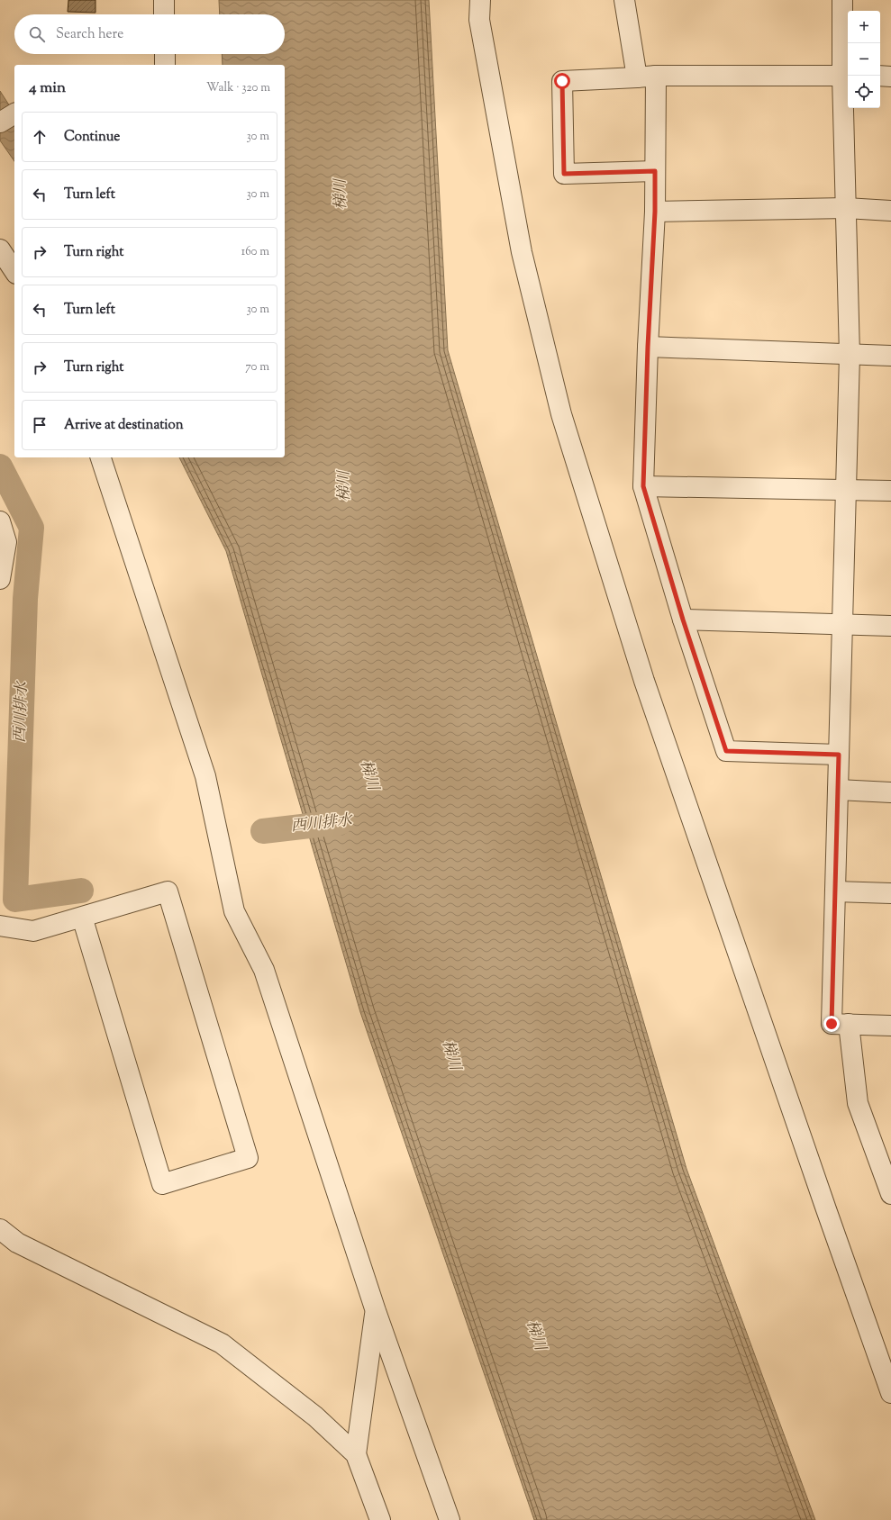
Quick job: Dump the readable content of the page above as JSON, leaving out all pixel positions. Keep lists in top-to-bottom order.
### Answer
{
  "water": ["梯川", "西川排水"],
  "page": {
    "map_buttons": ["+", "−"],
    "search": "Search here",
    "heading": ["4 min", "Walk · 320 m"],
    "list": [
      ["Continue", "30 m"],
      ["Turn left", "30 m"],
      ["Turn right", "160 m"],
      ["Turn left", "30 m"],
      ["Turn right", "70 m"],
      "Arrive at destination"
    ]
  }
}
